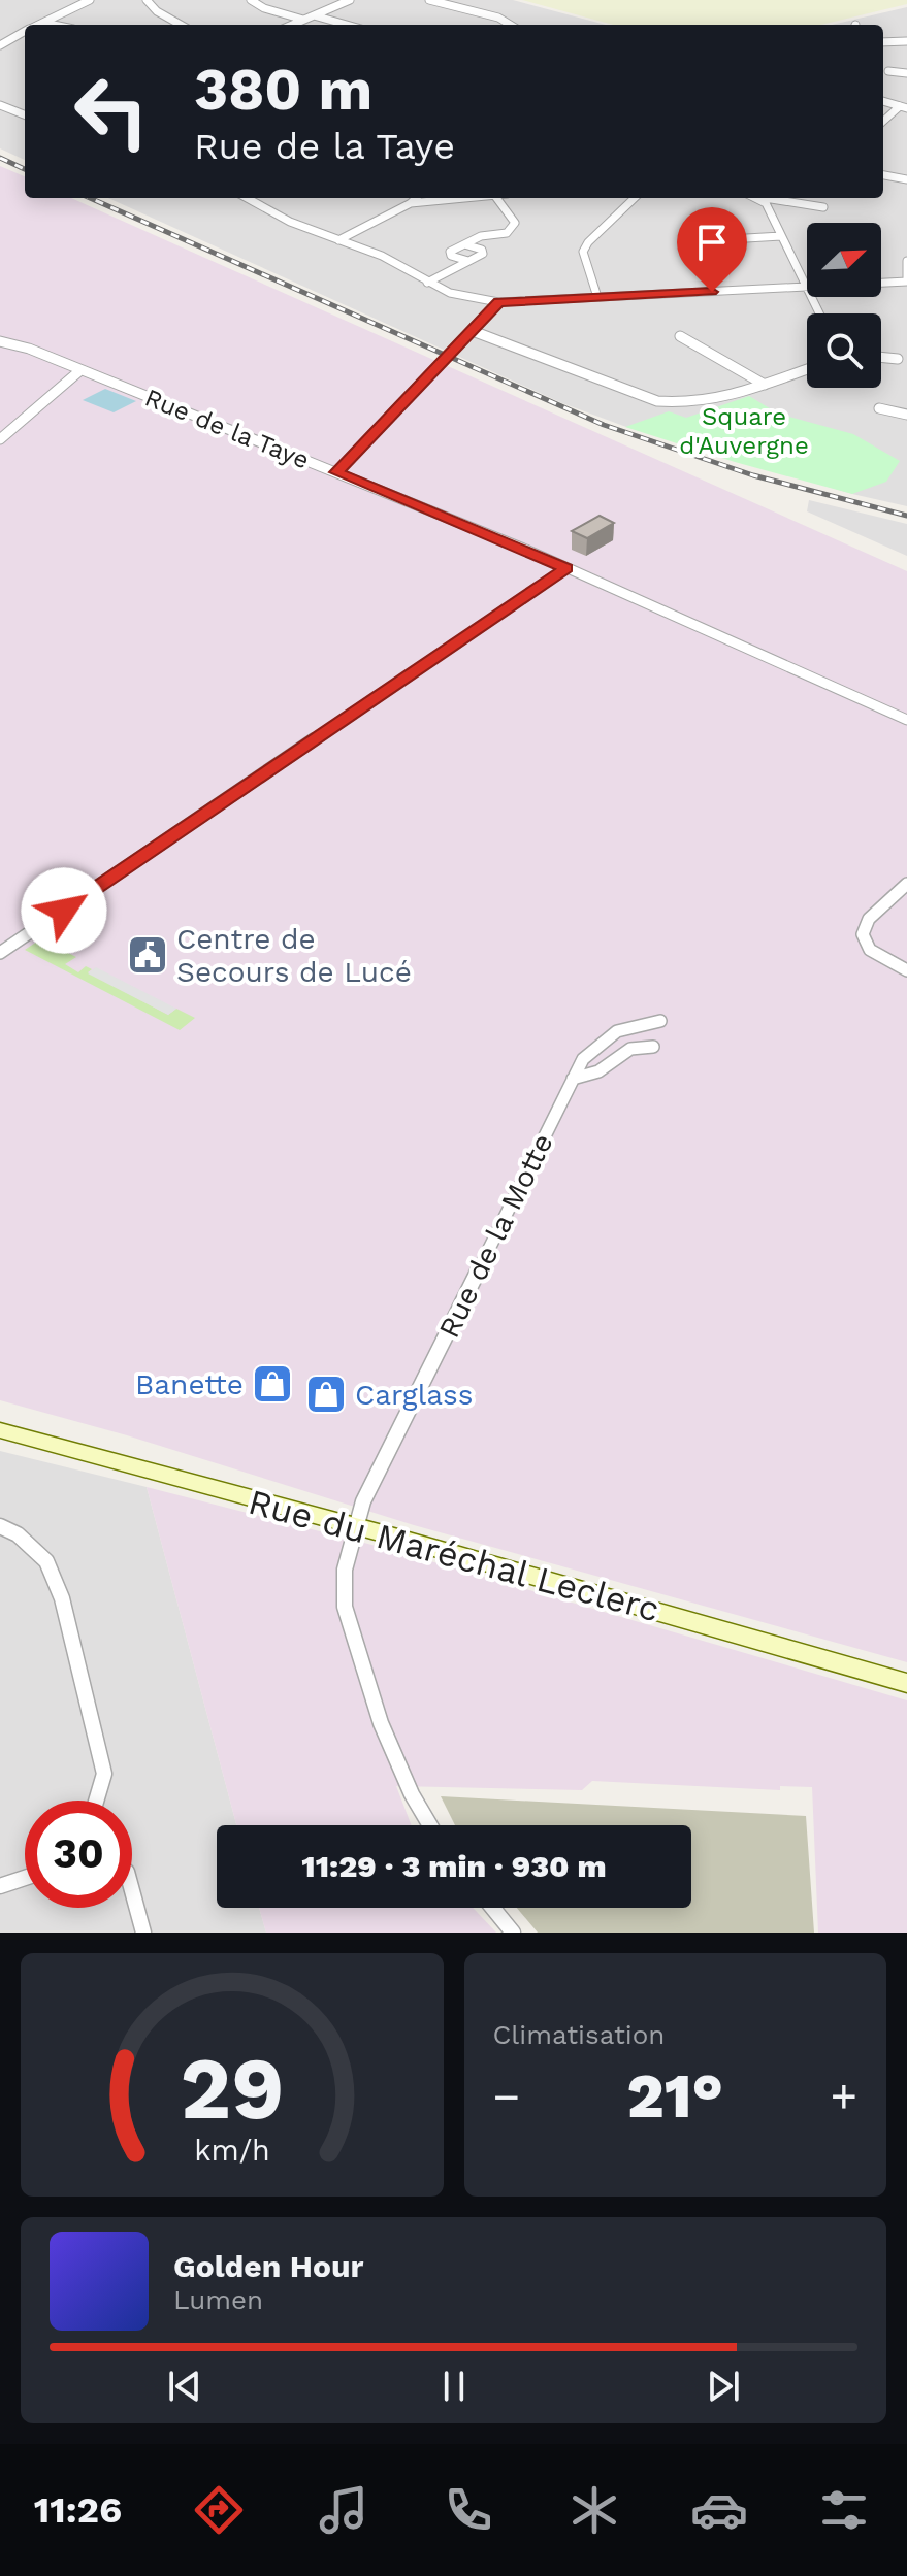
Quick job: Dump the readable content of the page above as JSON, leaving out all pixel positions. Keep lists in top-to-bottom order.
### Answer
{
  "streets": {
    "main road": ["Rue du Maréchal Leclerc"],
    "street": ["Rue de la Taye", "Rue de la Motte"]
  },
  "crossings": [
    ["Rue de la Motte", "Rue du Maréchal Leclerc"]
  ],
  "parks": ["Square d'Auvergne"],
  "places": {
    "public building": ["Centre de Secours de Lucé"],
    "shop": ["Banette", "Carglass"]
  },
  "north": "top right",
  "page": {
    "turn": ["380 m", "Rue de la Taye"],
    "limit": "30",
    "trip": "11:29 · 3 min · 930 m",
    "tile": "Climatisation",
    "heat": ["−", "21°", "+"],
    "song": ["Golden Hour", "Lumen"],
    "tabs": "11:26",
    "gauge": ["29", "km/h"]
  }
}
